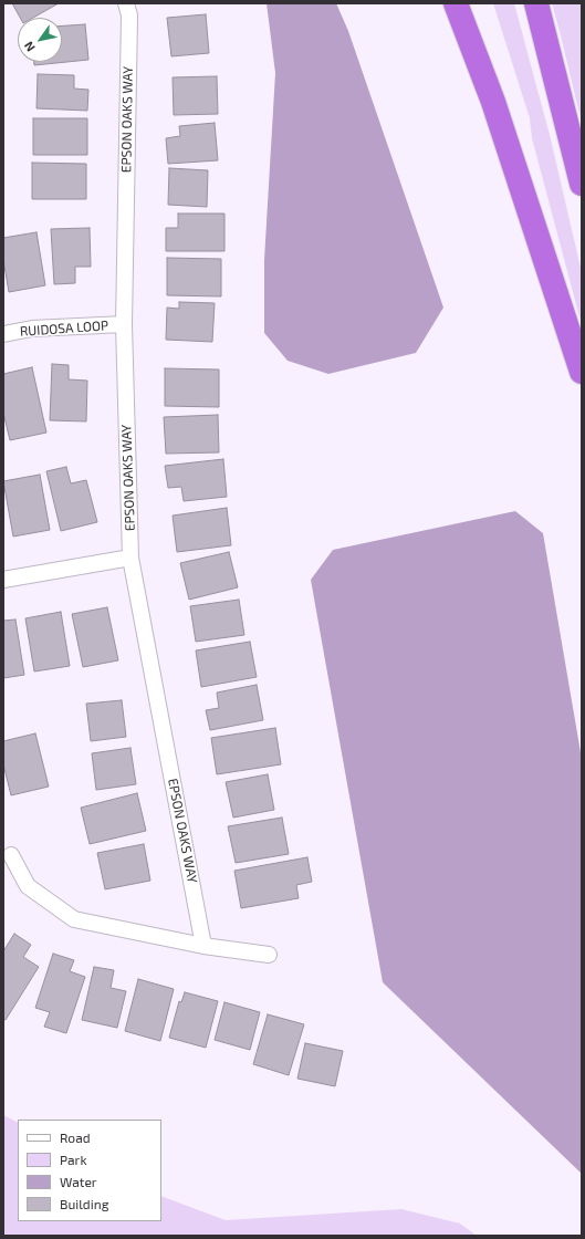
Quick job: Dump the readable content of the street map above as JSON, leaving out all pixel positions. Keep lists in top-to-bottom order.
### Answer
{
  "streets": {
    "street": ["EPSON OAKS WAY", "RUIDOSA LOOP"]
  },
  "crossings": [
    ["EPSON OAKS WAY", "RUIDOSA LOOP"]
  ],
  "legend": [
    "Road",
    "Park",
    "Water",
    "Building"
  ],
  "north": "bottom left"
}
